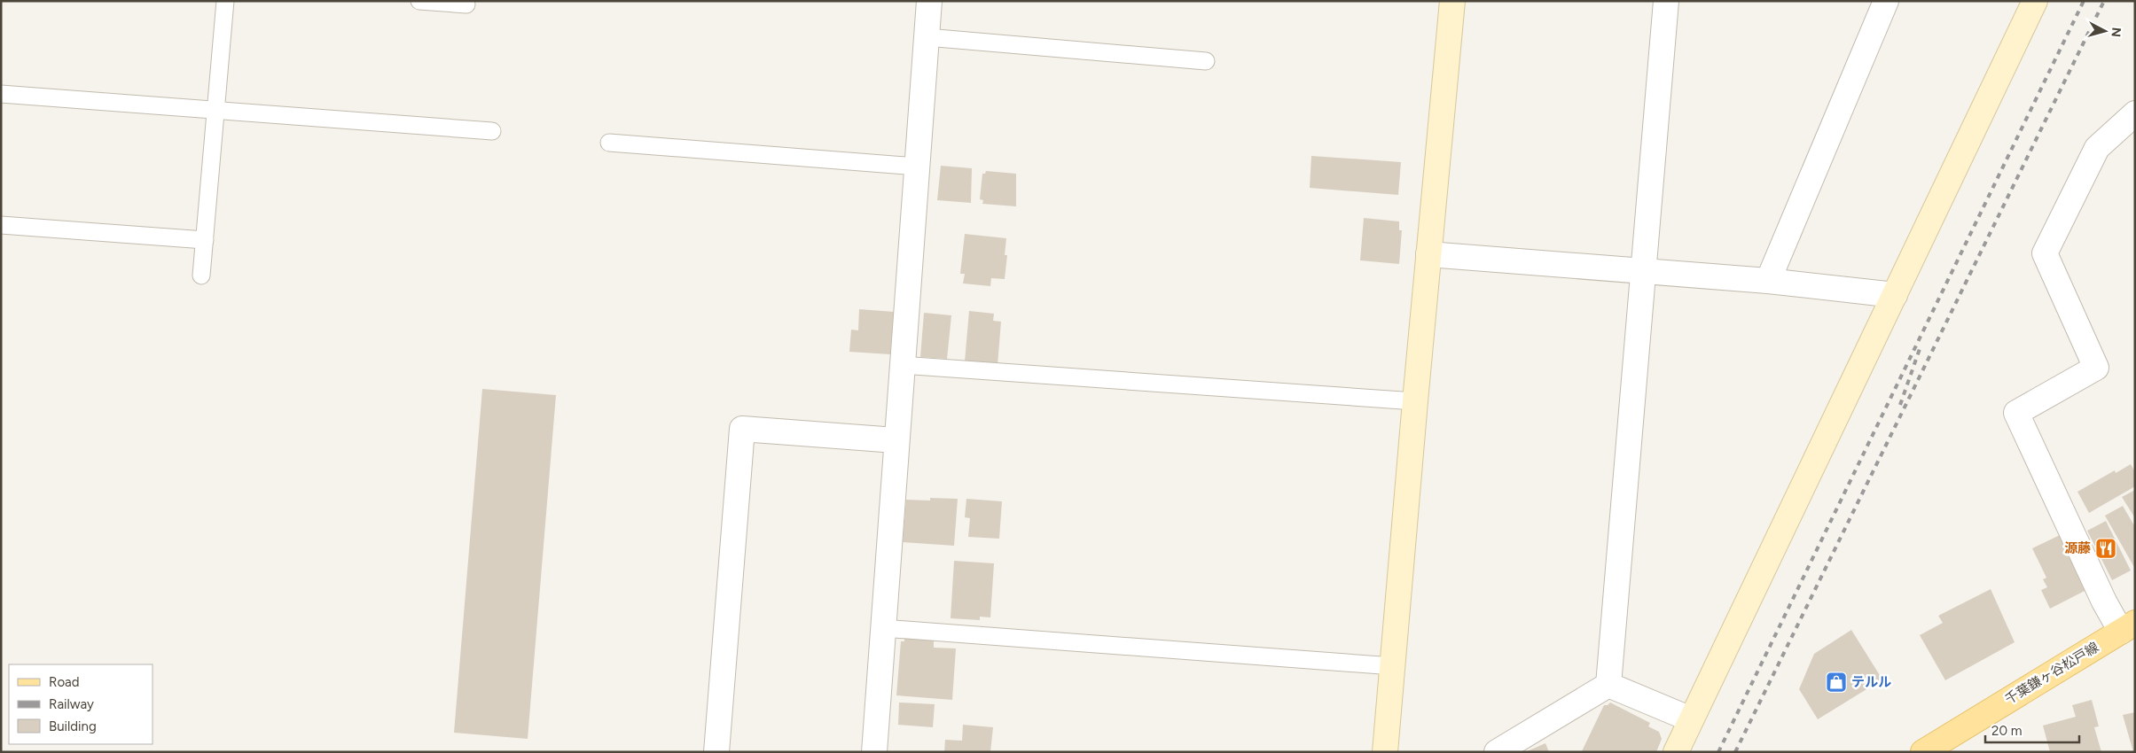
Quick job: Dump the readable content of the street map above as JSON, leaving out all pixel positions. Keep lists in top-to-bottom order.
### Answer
{
  "streets": {
    "main road": ["千葉鎌ヶ谷松戸線"]
  },
  "places": {
    "restaurant": ["源藤"],
    "shop": ["テルル"]
  },
  "legend": ["Road", "Railway", "Building"],
  "scale_bar": "20 m",
  "north": "right"
}
